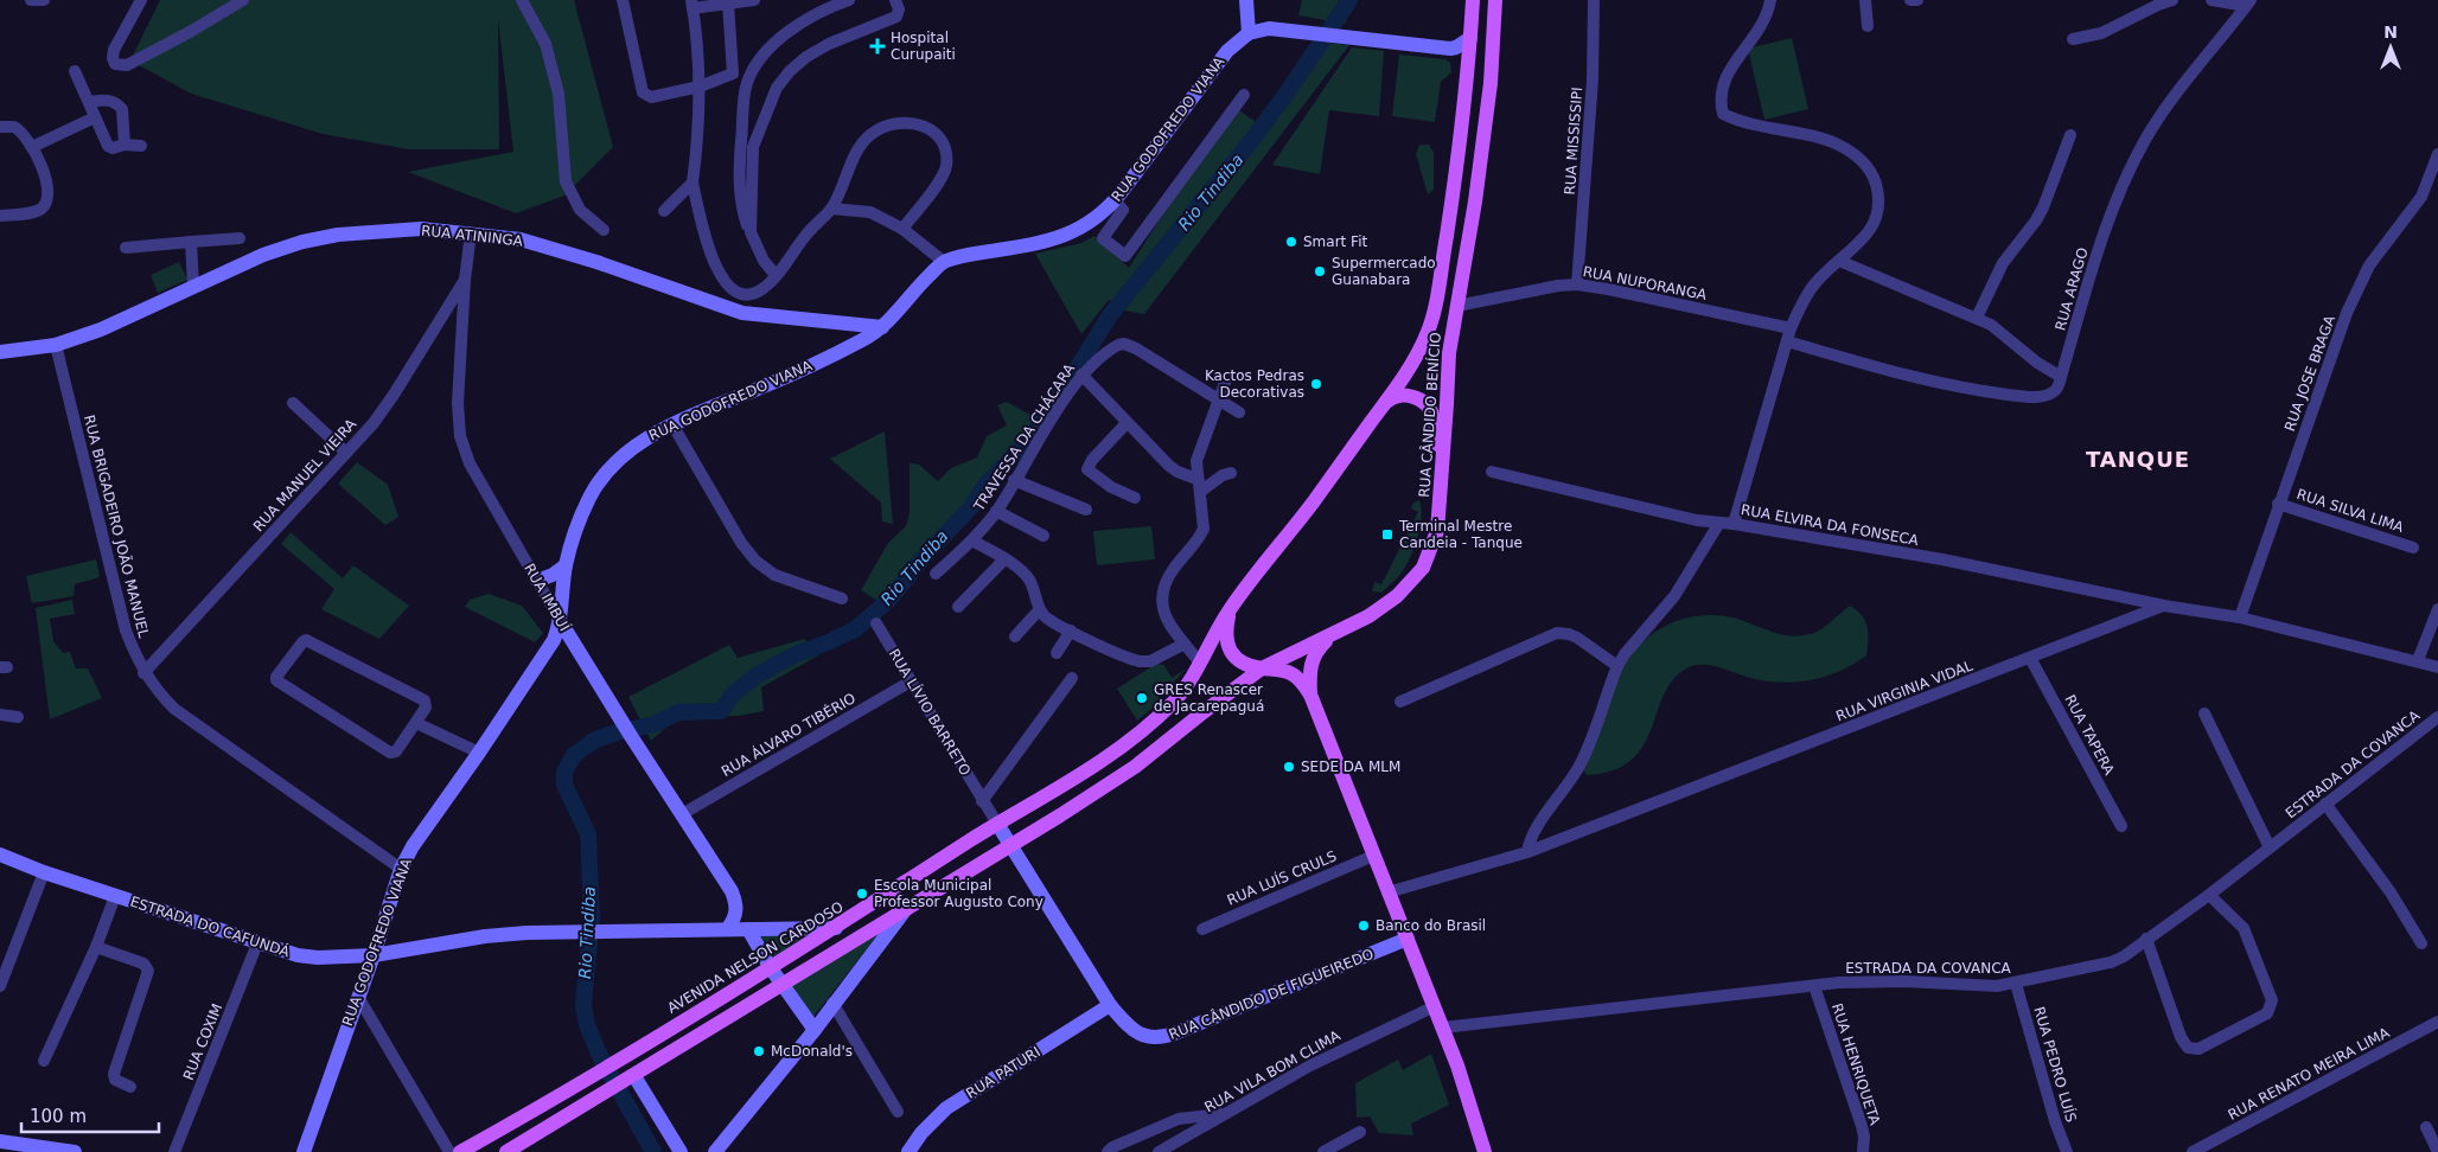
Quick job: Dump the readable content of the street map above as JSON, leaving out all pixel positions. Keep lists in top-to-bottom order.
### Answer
{
  "streets": {
    "main road": [
      "RUA GODOFREDO VIANA",
      "RUA ATININGA",
      "RUA CÂNDIDO BENÍCIO",
      "RUA IMBUÍ",
      "RUA LÍVIO BARRETO",
      "ESTRADA DO CAFUNDÁ",
      "AVENIDA NELSON CARDOSO",
      "RUA CÂNDIDO DE FIGUEIREDO",
      "RUA PATURI"
    ],
    "street": [
      "RUA MISSISSIPI",
      "RUA NUPORANGA",
      "RUA ARAGO",
      "RUA JOSE BRAGA",
      "TRAVESSA DA CHÁCARA",
      "RUA MANUEL VIEIRA",
      "RUA SILVA LIMA",
      "RUA ELVIRA DA FONSECA",
      "RUA BRIGADEIRO JOÃO MANUEL",
      "RUA VIRGINIA VIDAL",
      "RUA ÁLVARO TIBÉRIO",
      "RUA TAPERA",
      "ESTRADA DA COVANCA",
      "RUA LUÍS CRULS",
      "RUA COXIM",
      "RUA HENRIQUETA",
      "RUA PEDRO LUÍS",
      "RUA VILA BOM CLIMA",
      "RUA RENATO MEIRA LIMA"
    ]
  },
  "crossings": [
    ["RUA GODOFREDO VIANA", "RUA ATININGA"],
    ["RUA GODOFREDO VIANA", "RUA BRIGADEIRO JOÃO MANUEL"],
    ["RUA GODOFREDO VIANA", "RUA IMBUÍ"],
    ["RUA GODOFREDO VIANA", "ESTRADA DO CAFUNDÁ"],
    ["RUA MISSISSIPI", "RUA NUPORANGA"],
    ["RUA ATININGA", "RUA BRIGADEIRO JOÃO MANUEL"],
    ["RUA ATININGA", "RUA IMBUÍ"],
    ["RUA NUPORANGA", "RUA ARAGO"],
    ["RUA NUPORANGA", "RUA CÂNDIDO BENÍCIO"],
    ["RUA JOSE BRAGA", "RUA SILVA LIMA"],
    ["RUA CÂNDIDO BENÍCIO", "AVENIDA NELSON CARDOSO"],
    ["RUA MANUEL VIEIRA", "RUA BRIGADEIRO JOÃO MANUEL"],
    ["RUA MANUEL VIEIRA", "RUA IMBUÍ"],
    ["RUA ELVIRA DA FONSECA", "RUA VIRGINIA VIDAL"],
    ["RUA IMBUÍ", "RUA ÁLVARO TIBÉRIO"],
    ["RUA IMBUÍ", "ESTRADA DO CAFUNDÁ"],
    ["RUA VIRGINIA VIDAL", "RUA TAPERA"],
    ["RUA LÍVIO BARRETO", "RUA ÁLVARO TIBÉRIO"],
    ["RUA LÍVIO BARRETO", "AVENIDA NELSON CARDOSO"],
    ["RUA LÍVIO BARRETO", "RUA CÂNDIDO DE FIGUEIREDO"],
    ["RUA LÍVIO BARRETO", "RUA PATURI"],
    ["ESTRADA DA COVANCA", "RUA HENRIQUETA"],
    ["ESTRADA DA COVANCA", "RUA PEDRO LUÍS"],
    ["ESTRADA DO CAFUNDÁ", "AVENIDA NELSON CARDOSO"],
    ["ESTRADA DO CAFUNDÁ", "RUA COXIM"],
    ["RUA CÂNDIDO DE FIGUEIREDO", "RUA PATURI"]
  ],
  "districts": ["TANQUE"],
  "water": ["Rio Tindiba"],
  "places": {
    "health": ["Hospital Curupaiti"],
    "other": [
      "Smart Fit",
      "Supermercado Guanabara",
      "Kactos Pedras Decorativas",
      "GRES Renascer de Jacarepaguá",
      "SEDE DA MLM",
      "Escola Municipal Professor Augusto Cony",
      "Banco do Brasil",
      "McDonald's"
    ],
    "transit": ["Terminal Mestre Candeia - Tanque"]
  },
  "scale_bar": "100 m",
  "north": "top"
}
